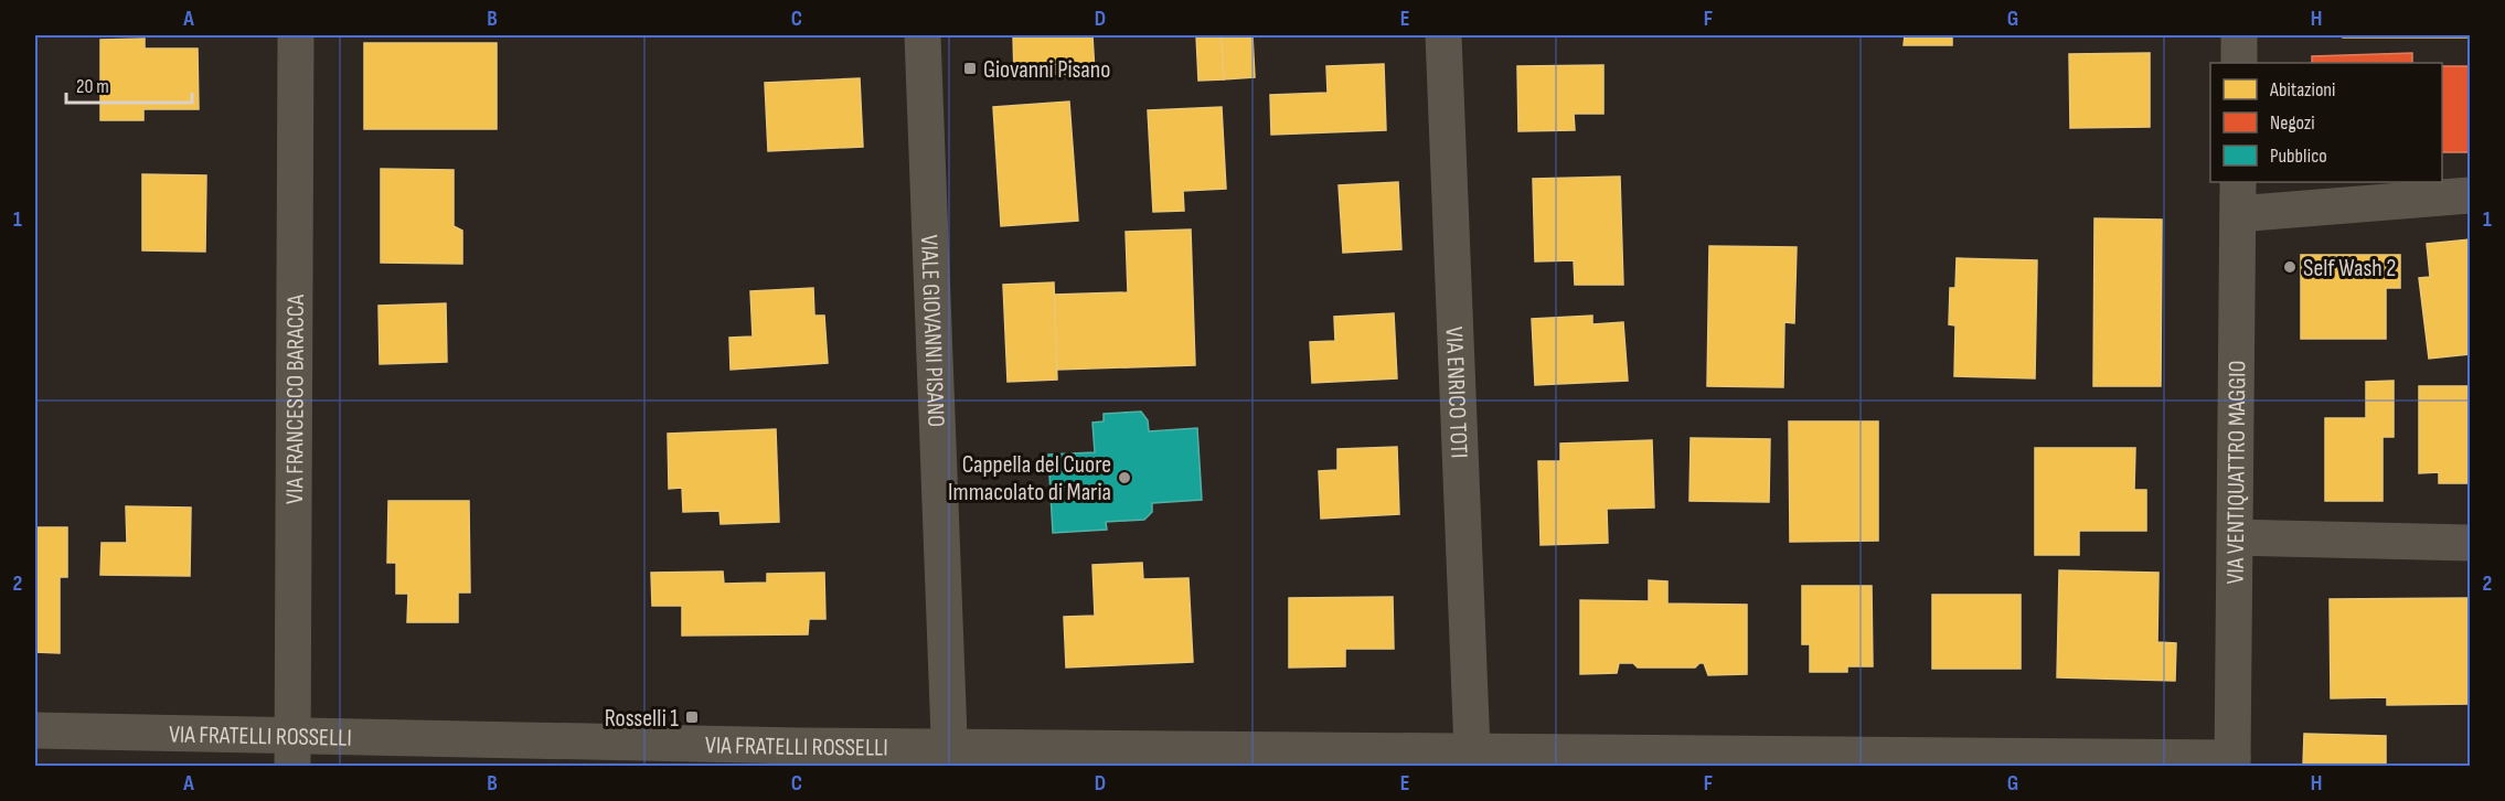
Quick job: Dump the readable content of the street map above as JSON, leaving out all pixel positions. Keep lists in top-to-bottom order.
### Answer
{
  "streets": {
    "street": [
      "VIALE GIOVANNI PISANO",
      "VIA ENRICO TOTI",
      "VIA FRANCESCO BARACCA",
      "VIA VENTIQUATTRO MAGGIO",
      "VIA FRATELLI ROSSELLI"
    ]
  },
  "crossings": [
    ["VIALE GIOVANNI PISANO", "VIA FRATELLI ROSSELLI"],
    ["VIA ENRICO TOTI", "VIA FRATELLI ROSSELLI"],
    ["VIA FRANCESCO BARACCA", "VIA FRATELLI ROSSELLI"],
    ["VIA VENTIQUATTRO MAGGIO", "VIA FRATELLI ROSSELLI"]
  ],
  "places": {
    "transit": ["Giovanni Pisano", "Rosselli 1"],
    "other": ["Self Wash 2", "Cappella del Cuore Immacolato di Maria"]
  },
  "legend": ["Abitazioni", "Negozi", "Pubblico"],
  "scale_bar": "20 m",
  "grid": {
    "columns": [
      "A",
      "B",
      "C",
      "D",
      "E",
      "F",
      "G",
      "H"
    ],
    "rows": ["1", "2"]
  }
}
